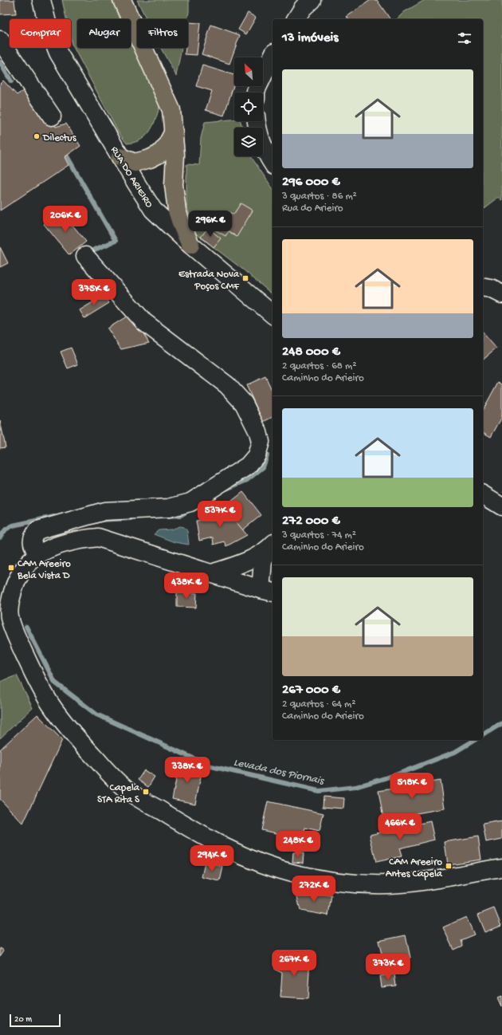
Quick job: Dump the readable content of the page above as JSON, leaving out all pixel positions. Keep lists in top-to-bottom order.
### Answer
{
  "streets": {
    "street": ["RUA DO ARIEIRO"]
  },
  "water": ["Levada dos Piornais"],
  "places": {
    "other": ["Dilectus"],
    "transit": [
      "Estrada Nova Poços CMF",
      "CAM Areeiro Bela Vista D",
      "Capela STA Rita S",
      "CAM Areeiro Antes Capela"
    ]
  },
  "scale_bar": "20 m",
  "north": "top left",
  "page": {
    "chip": ["Comprar", "Alugar", "Filtros"],
    "heading": "13 imóveis",
    "list": [
      {
        "name": "296 000 €",
        "note": "3 quartos · 86 m² · Rua do Arieiro"
      },
      {
        "name": "248 000 €",
        "note": "2 quartos · 68 m² · Caminho do Arieiro"
      },
      {
        "name": "272 000 €",
        "note": "3 quartos · 74 m² · Caminho do Arieiro"
      },
      {
        "name": "267 000 €",
        "note": "2 quartos · 64 m² · Caminho do Arieiro"
      }
    ],
    "price": [
      "206K €",
      "296K €",
      "375K €",
      "537K €",
      "438K €",
      "338K €",
      "518K €",
      "466K €",
      "248K €",
      "294K €",
      "272K €",
      "267K €",
      "373K €"
    ],
    "scale": "20 m"
  }
}
